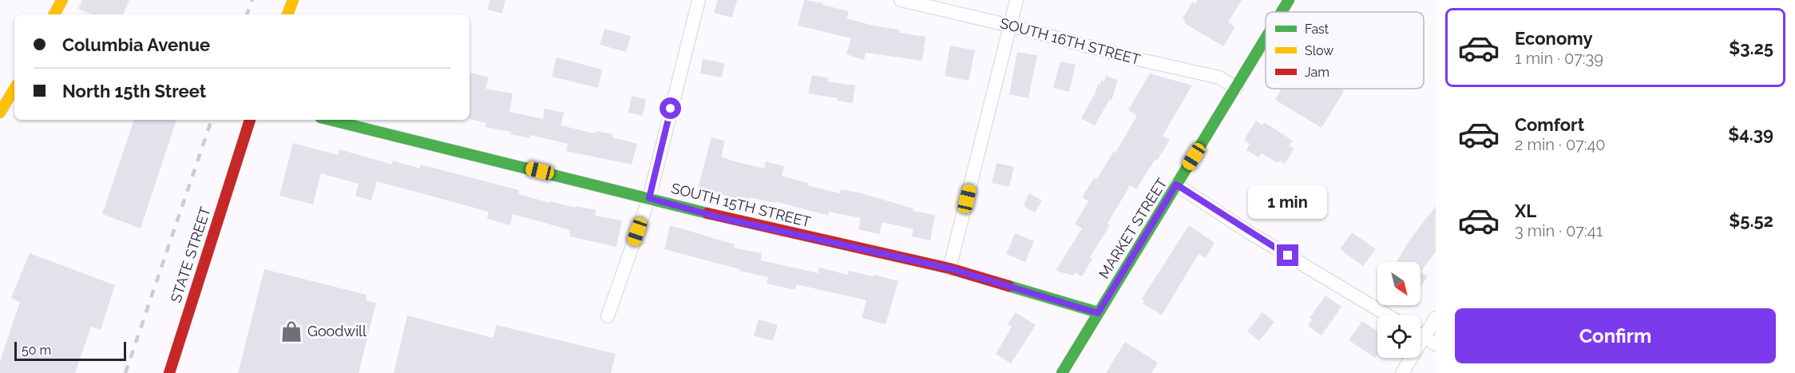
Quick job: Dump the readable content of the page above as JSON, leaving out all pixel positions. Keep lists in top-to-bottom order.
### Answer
{
  "streets": {
    "street": [
      "SOUTH 16TH STREET",
      "SOUTH 15TH STREET",
      "MARKET STREET",
      "STATE STREET"
    ]
  },
  "crossings": [
    ["SOUTH 16TH STREET", "MARKET STREET"],
    ["SOUTH 15TH STREET", "MARKET STREET"]
  ],
  "places": {
    "shop": ["Goodwill"]
  },
  "legend": ["Fast", "Slow", "Jam"],
  "scale_bar": "50 m",
  "north": "bottom right",
  "page": {
    "list": [
      {
        "name": "Economy",
        "note": "1 min · 07:39",
        "value": "$3.25"
      },
      {
        "name": "Comfort",
        "note": "2 min · 07:40",
        "value": "$4.39"
      },
      {
        "name": "XL",
        "note": "3 min · 07:41",
        "value": "$5.52"
      }
    ],
    "banner": ["Columbia Avenue", "North 15th Street"],
    "bubble": "1 min",
    "buttons": "Confirm",
    "scale": "50 m"
  }
}
